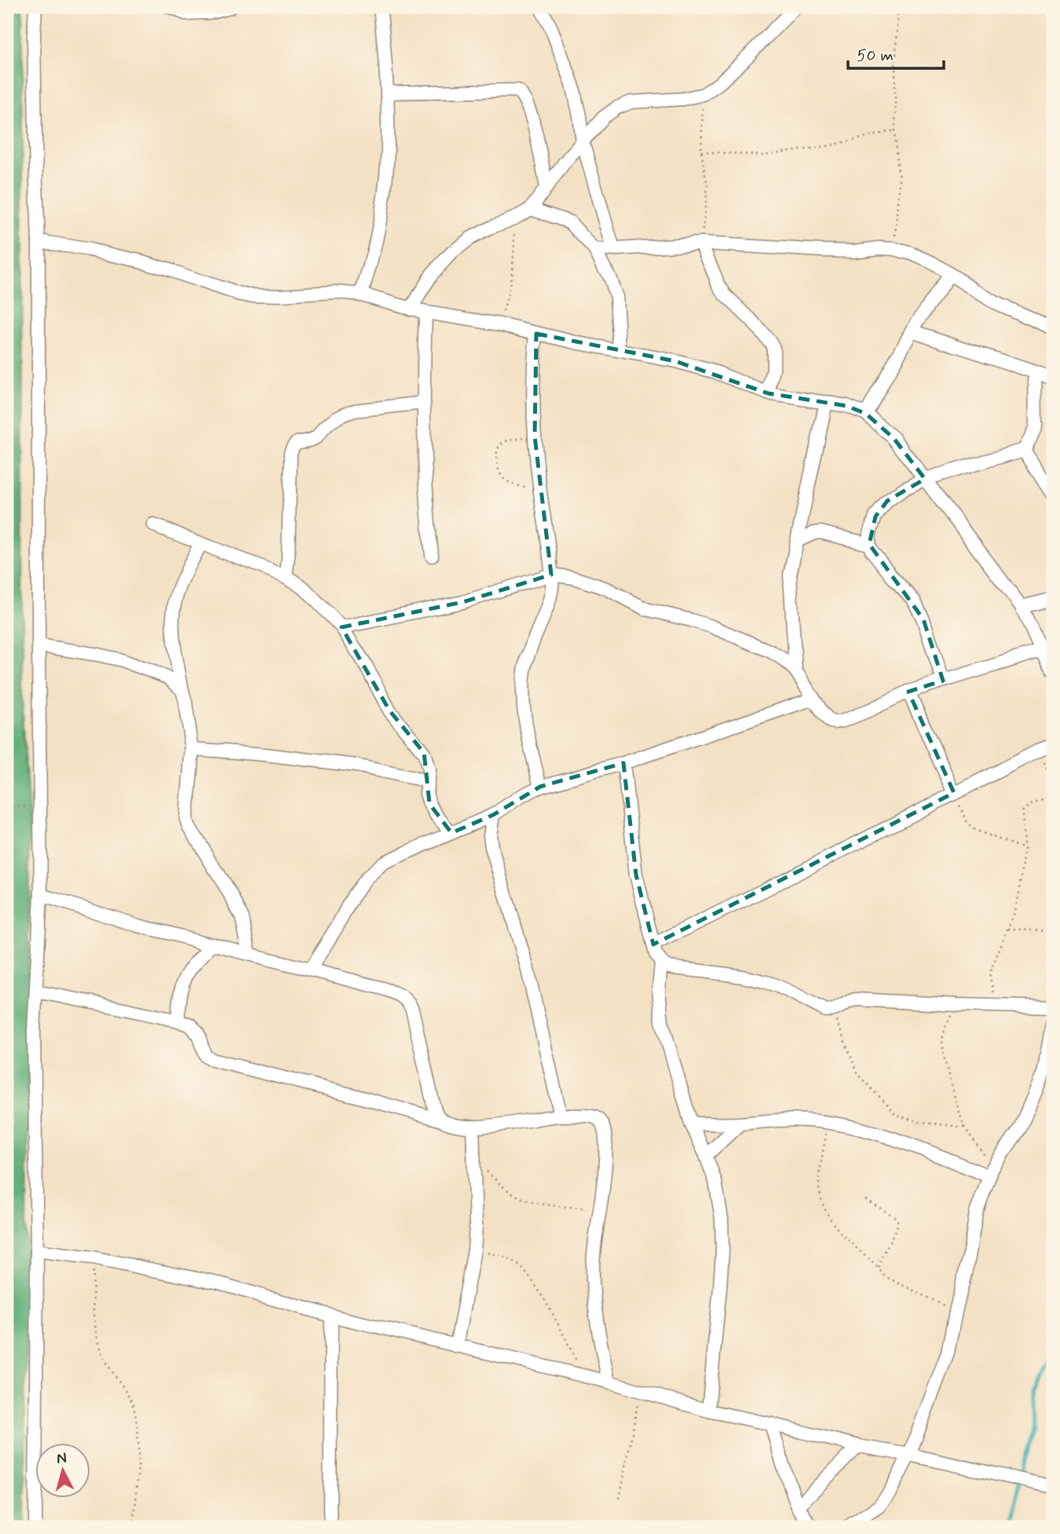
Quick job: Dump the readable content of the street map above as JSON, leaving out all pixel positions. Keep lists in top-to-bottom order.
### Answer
{
  "scale_bar": "50 m",
  "north": "top"
}
